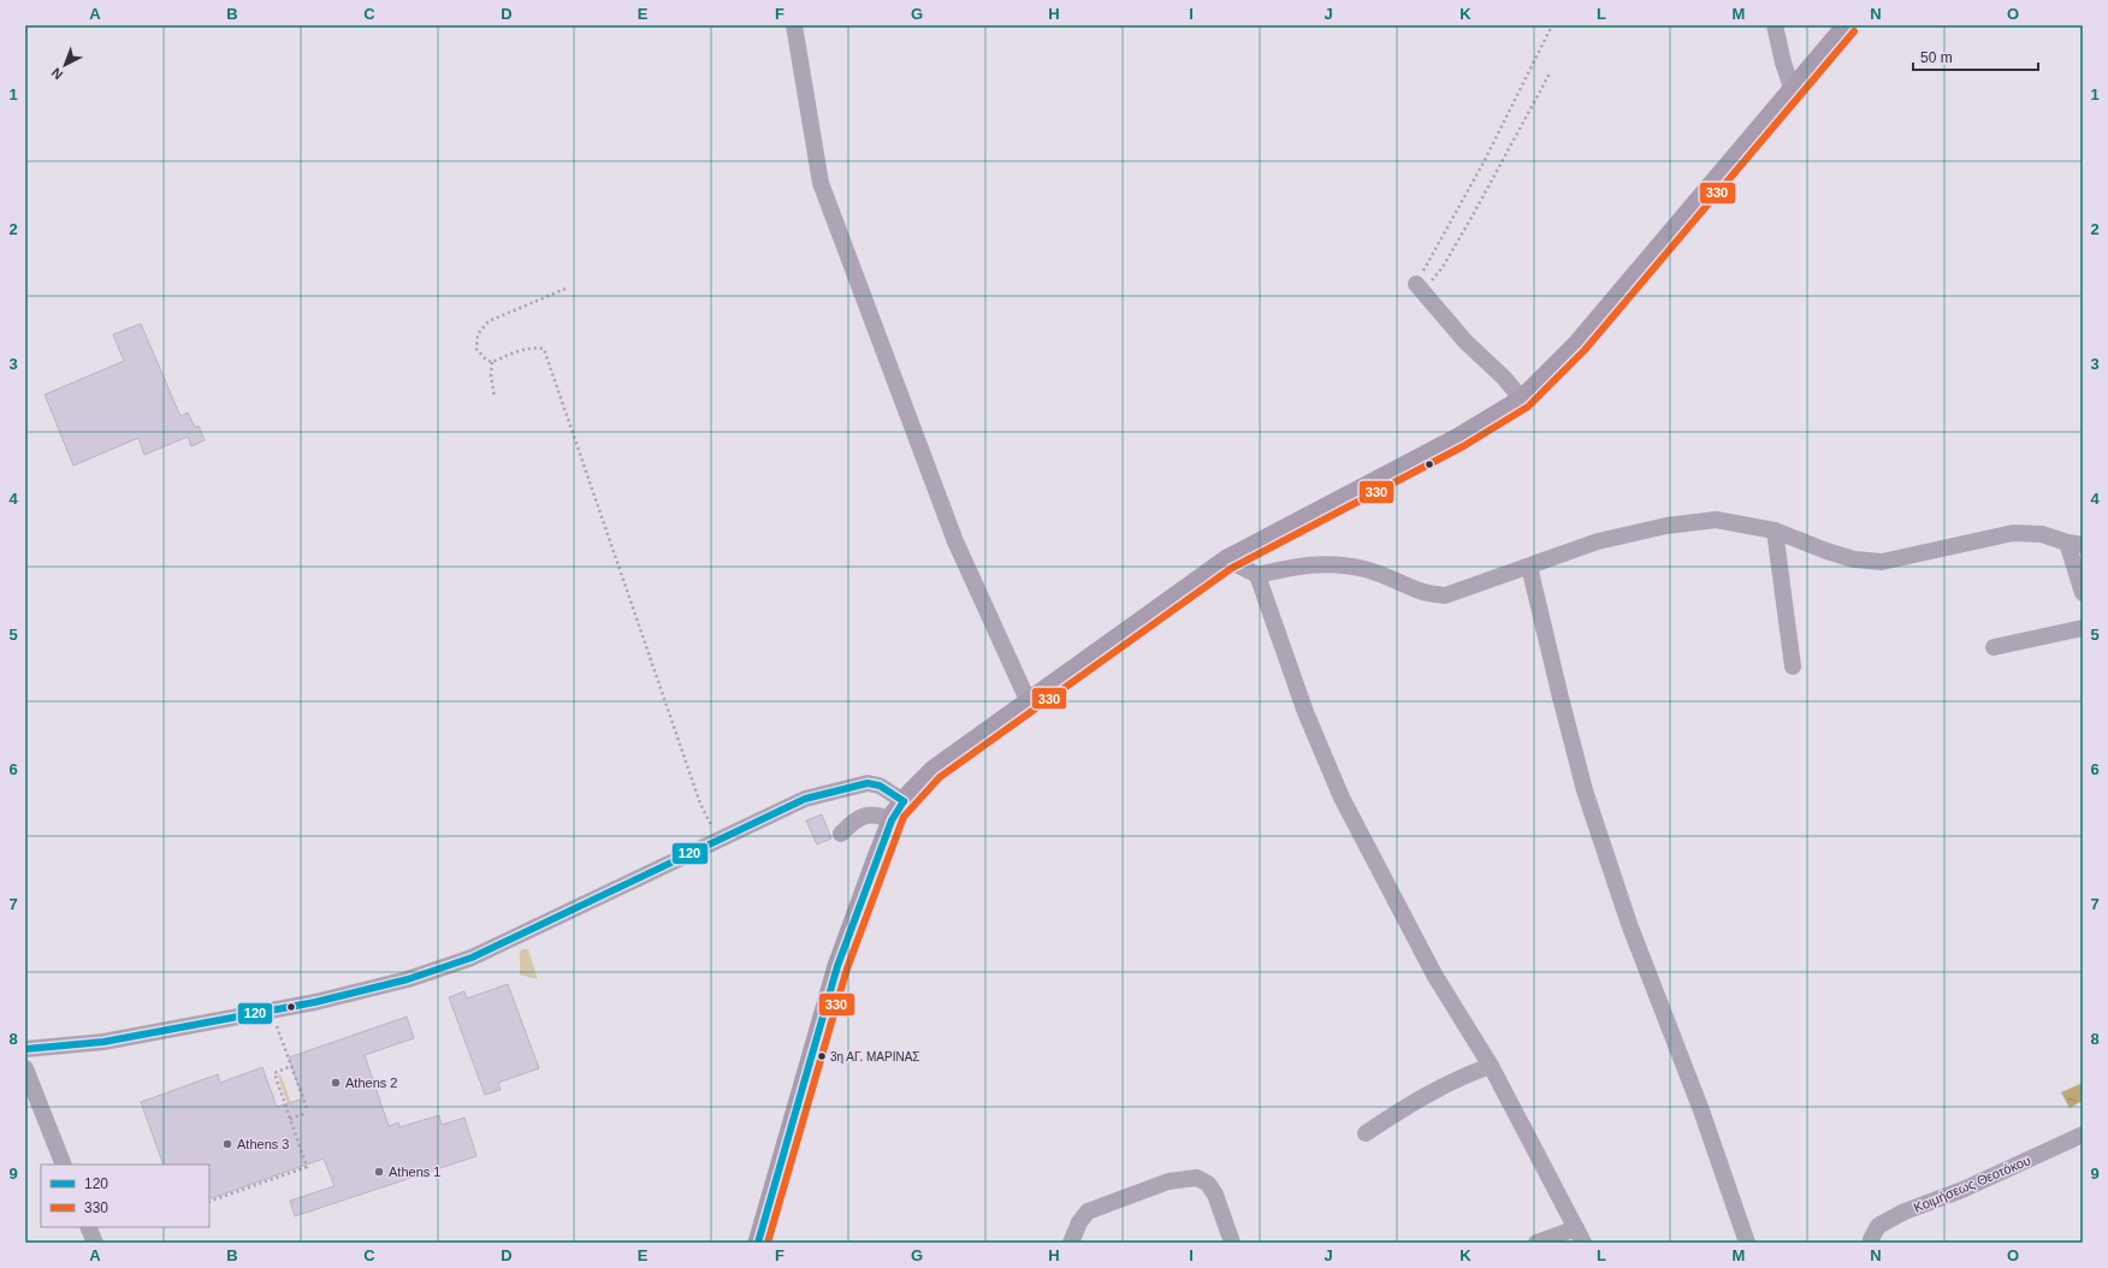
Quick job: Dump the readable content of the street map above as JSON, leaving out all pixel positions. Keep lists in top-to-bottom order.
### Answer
{
  "streets": {
    "street": ["Κοιμήσεως Θεοτόκου"]
  },
  "places": [
    "3η ΑΓ. ΜΑΡΙΝΑΣ",
    "Athens 2",
    "Athens 3",
    "Athens 1"
  ],
  "lines": ["transit line 330", "transit line 120"],
  "legend": ["120", "330"],
  "scale_bar": "50 m",
  "north": "bottom left",
  "grid": {
    "columns": [
      "A",
      "B",
      "C",
      "D",
      "E",
      "F",
      "G",
      "H",
      "I",
      "J",
      "K",
      "L",
      "M",
      "N",
      "O"
    ],
    "rows": [
      "1",
      "2",
      "3",
      "4",
      "5",
      "6",
      "7",
      "8",
      "9"
    ]
  }
}
